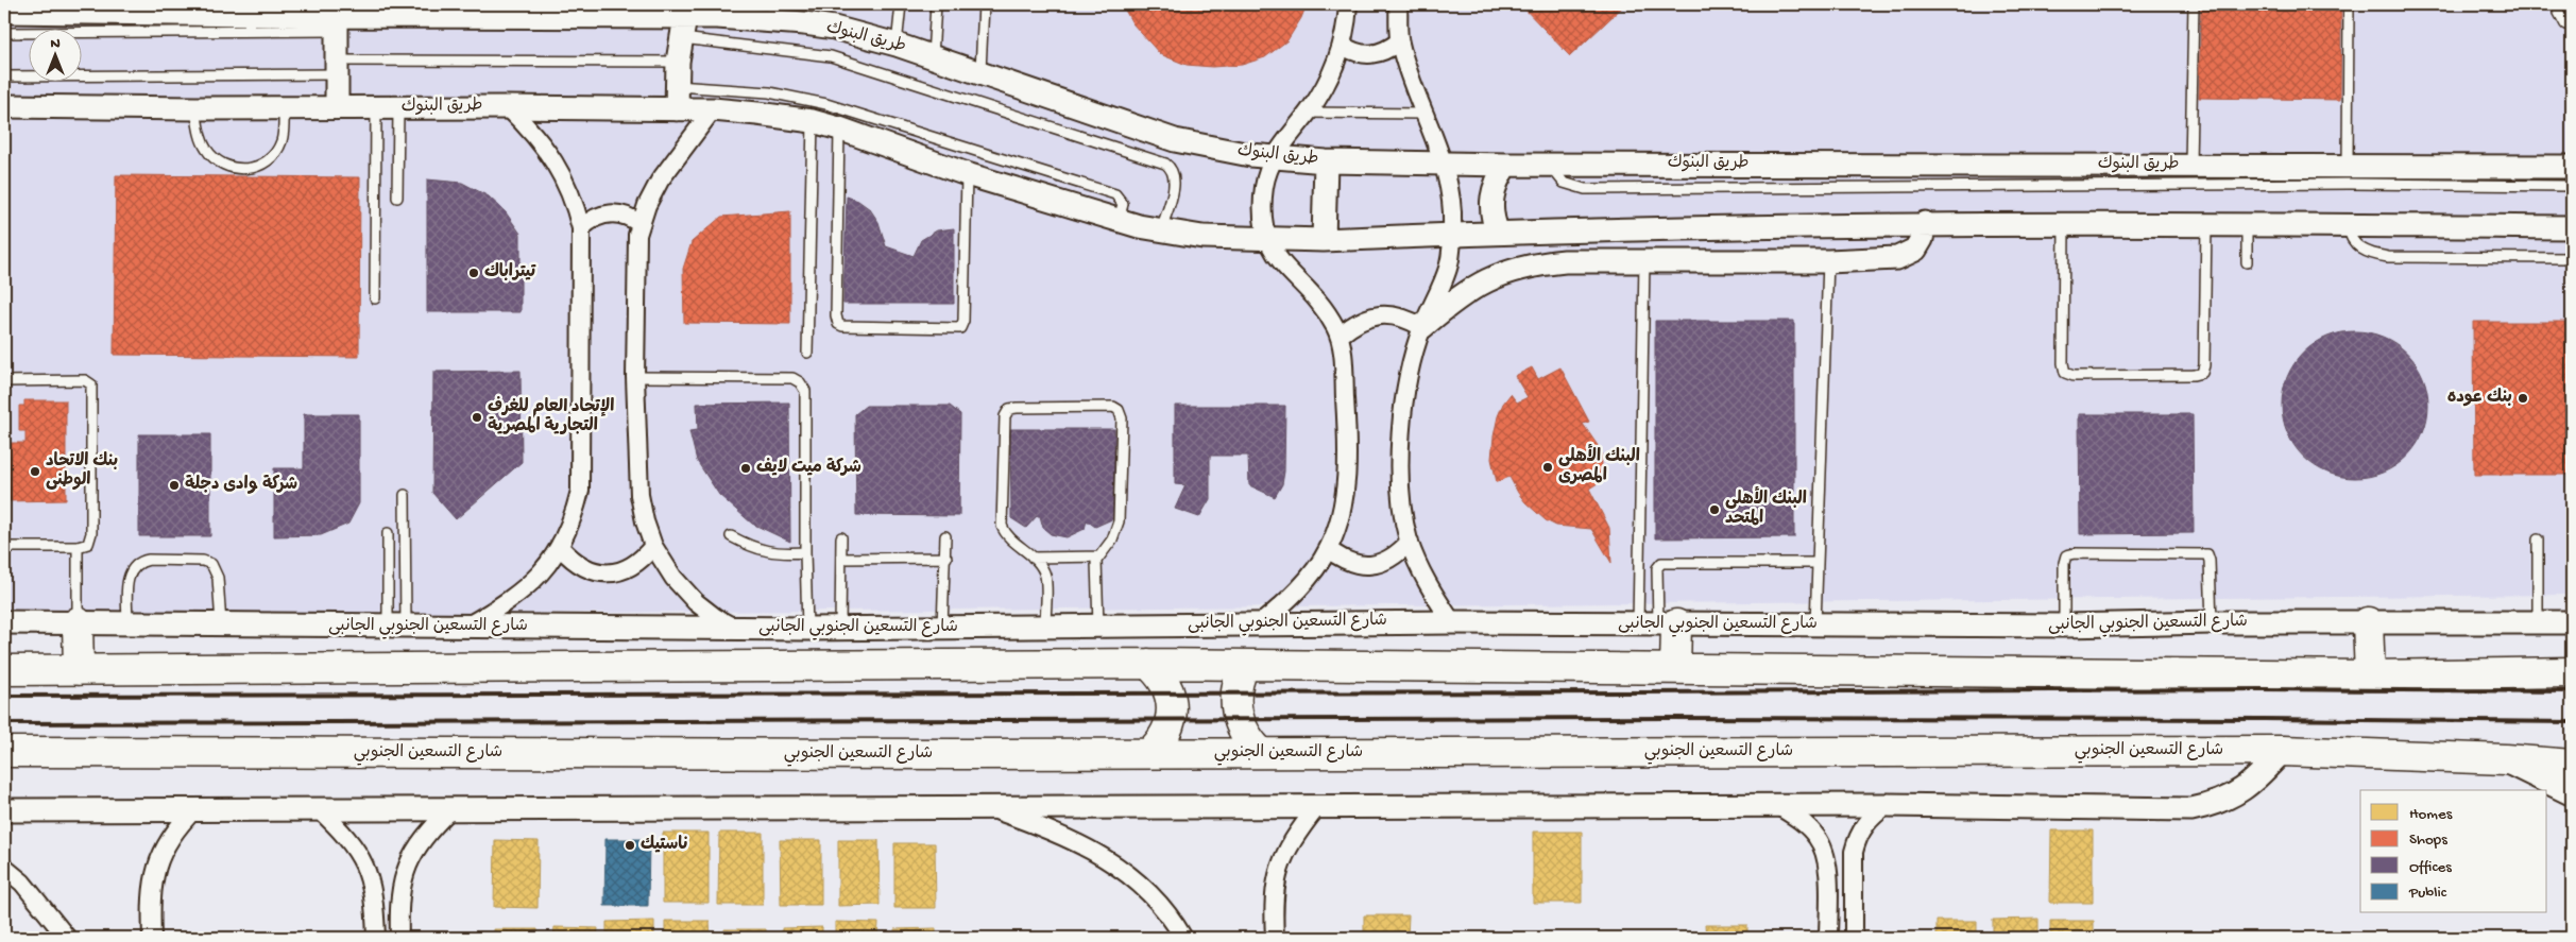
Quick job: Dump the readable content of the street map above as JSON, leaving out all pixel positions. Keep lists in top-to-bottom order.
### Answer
{
  "streets": {
    "highway": ["شارع التسعين الجنوبي"],
    "street": ["طريق البنوك", "شارع التسعين الجنوبي الجانبى"]
  },
  "places": [
    "تيتراباك",
    "بنك عوده",
    "الإتحاد العام للغرف التجارية المصرية",
    "البنك الأهلى المصرى",
    "شركة ميت لايف",
    "بنك الاتحاد الوطنى",
    "شركة وادى دجلة",
    "البنك الأهلى المتحد",
    "ناستيك"
  ],
  "legend": [
    "Homes",
    "Shops",
    "Offices",
    "Public"
  ],
  "north": "top"
}
